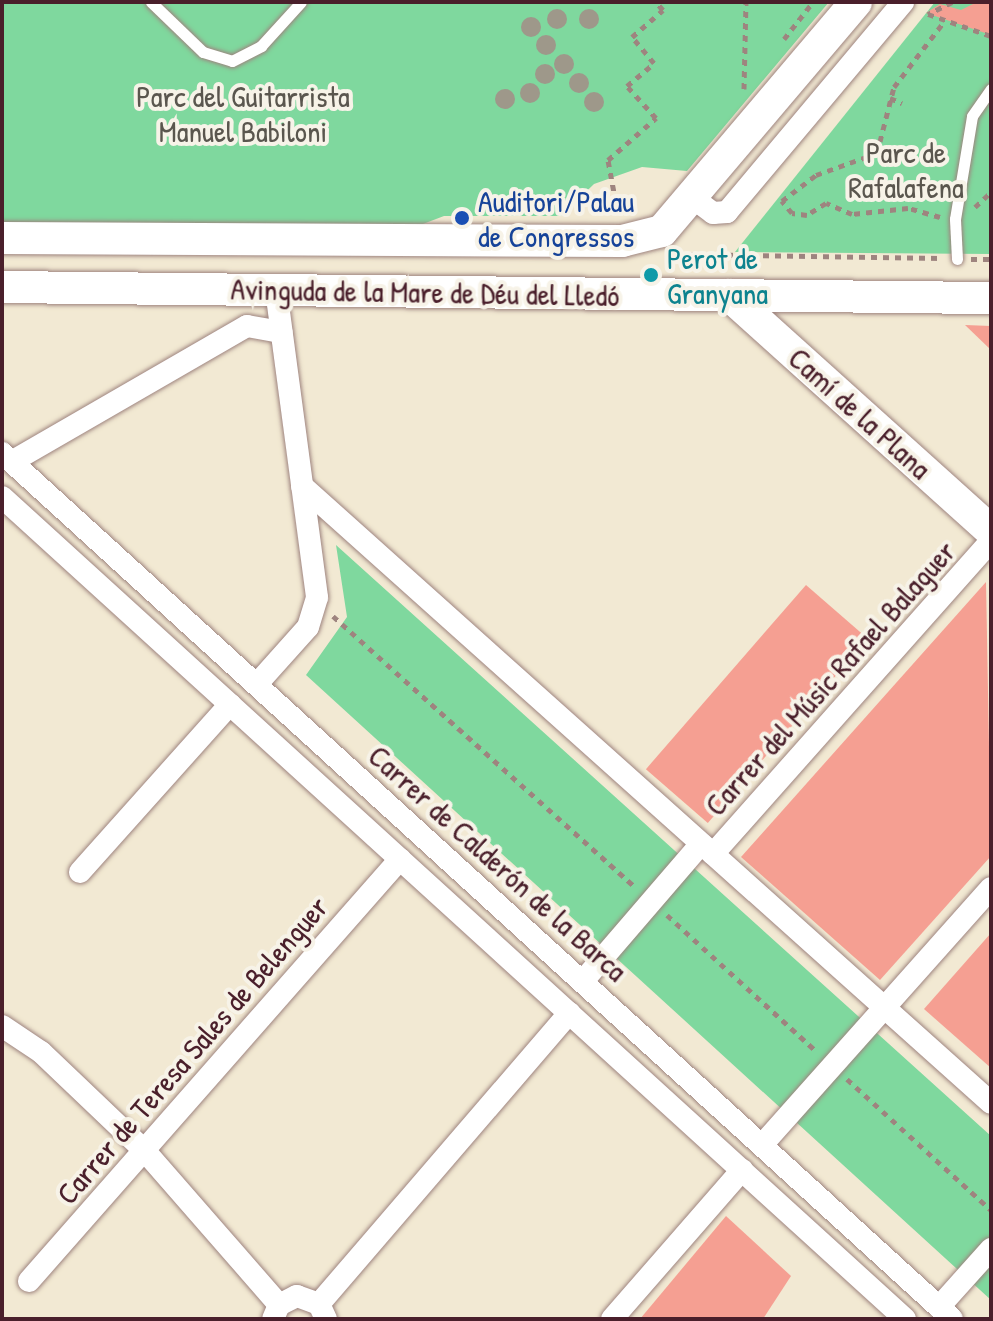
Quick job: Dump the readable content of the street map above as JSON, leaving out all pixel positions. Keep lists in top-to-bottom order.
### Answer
{
  "streets": {
    "street": [
      "Avinguda de la Mare de Déu del Lledó",
      "Camí de la Plana",
      "Carrer del Músic Rafael Balaguer",
      "Carrer de Calderón de la Barca",
      "Carrer de Teresa Sales de Belenguer"
    ]
  },
  "crossings": [
    ["Avinguda de la Mare de Déu del Lledó", "Camí de la Plana"],
    ["Carrer del Músic Rafael Balaguer", "Carrer de Calderón de la Barca"],
    ["Carrer de Calderón de la Barca", "Carrer de Teresa Sales de Belenguer"]
  ],
  "parks": ["Parc del Guitarrista Manuel Babiloni", "Parc de Rafalafena"],
  "places": ["Auditori/Palau de Congressos", "Perot de Granyana"]
}
